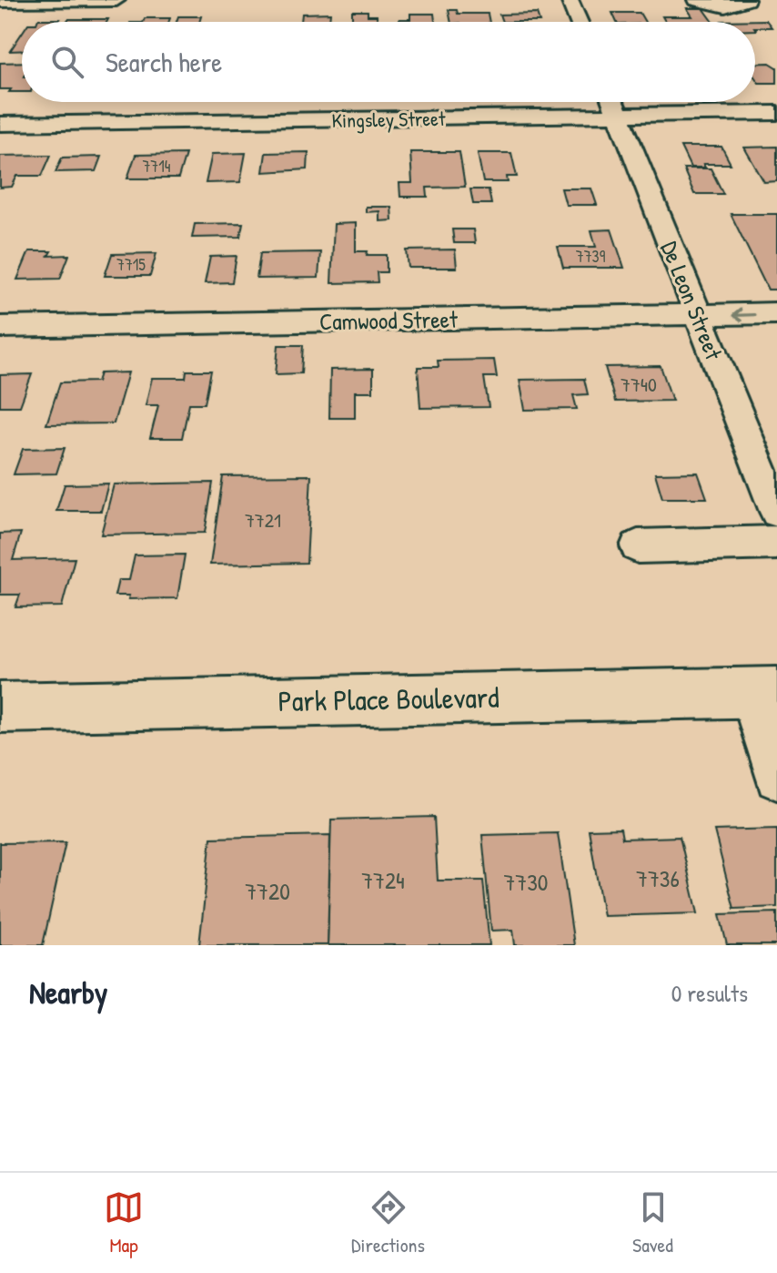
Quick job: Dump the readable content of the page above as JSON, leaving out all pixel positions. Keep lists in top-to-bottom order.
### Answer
{
  "streets": {
    "main road": ["Park Place Boulevard"],
    "street": ["Kingsley Street", "De Leon Street", "Camwood Street"]
  },
  "crossings": [
    ["Kingsley Street", "De Leon Street"],
    ["De Leon Street", "Camwood Street"]
  ],
  "house_numbers": [
    "7714",
    "7739",
    "7715",
    "7740",
    "7721",
    "7736",
    "7724",
    "7730",
    "7720"
  ],
  "page": {
    "search": "Search here",
    "heading": ["Nearby", "0 results"],
    "nav": ["Map", "Directions", "Saved"]
  }
}
